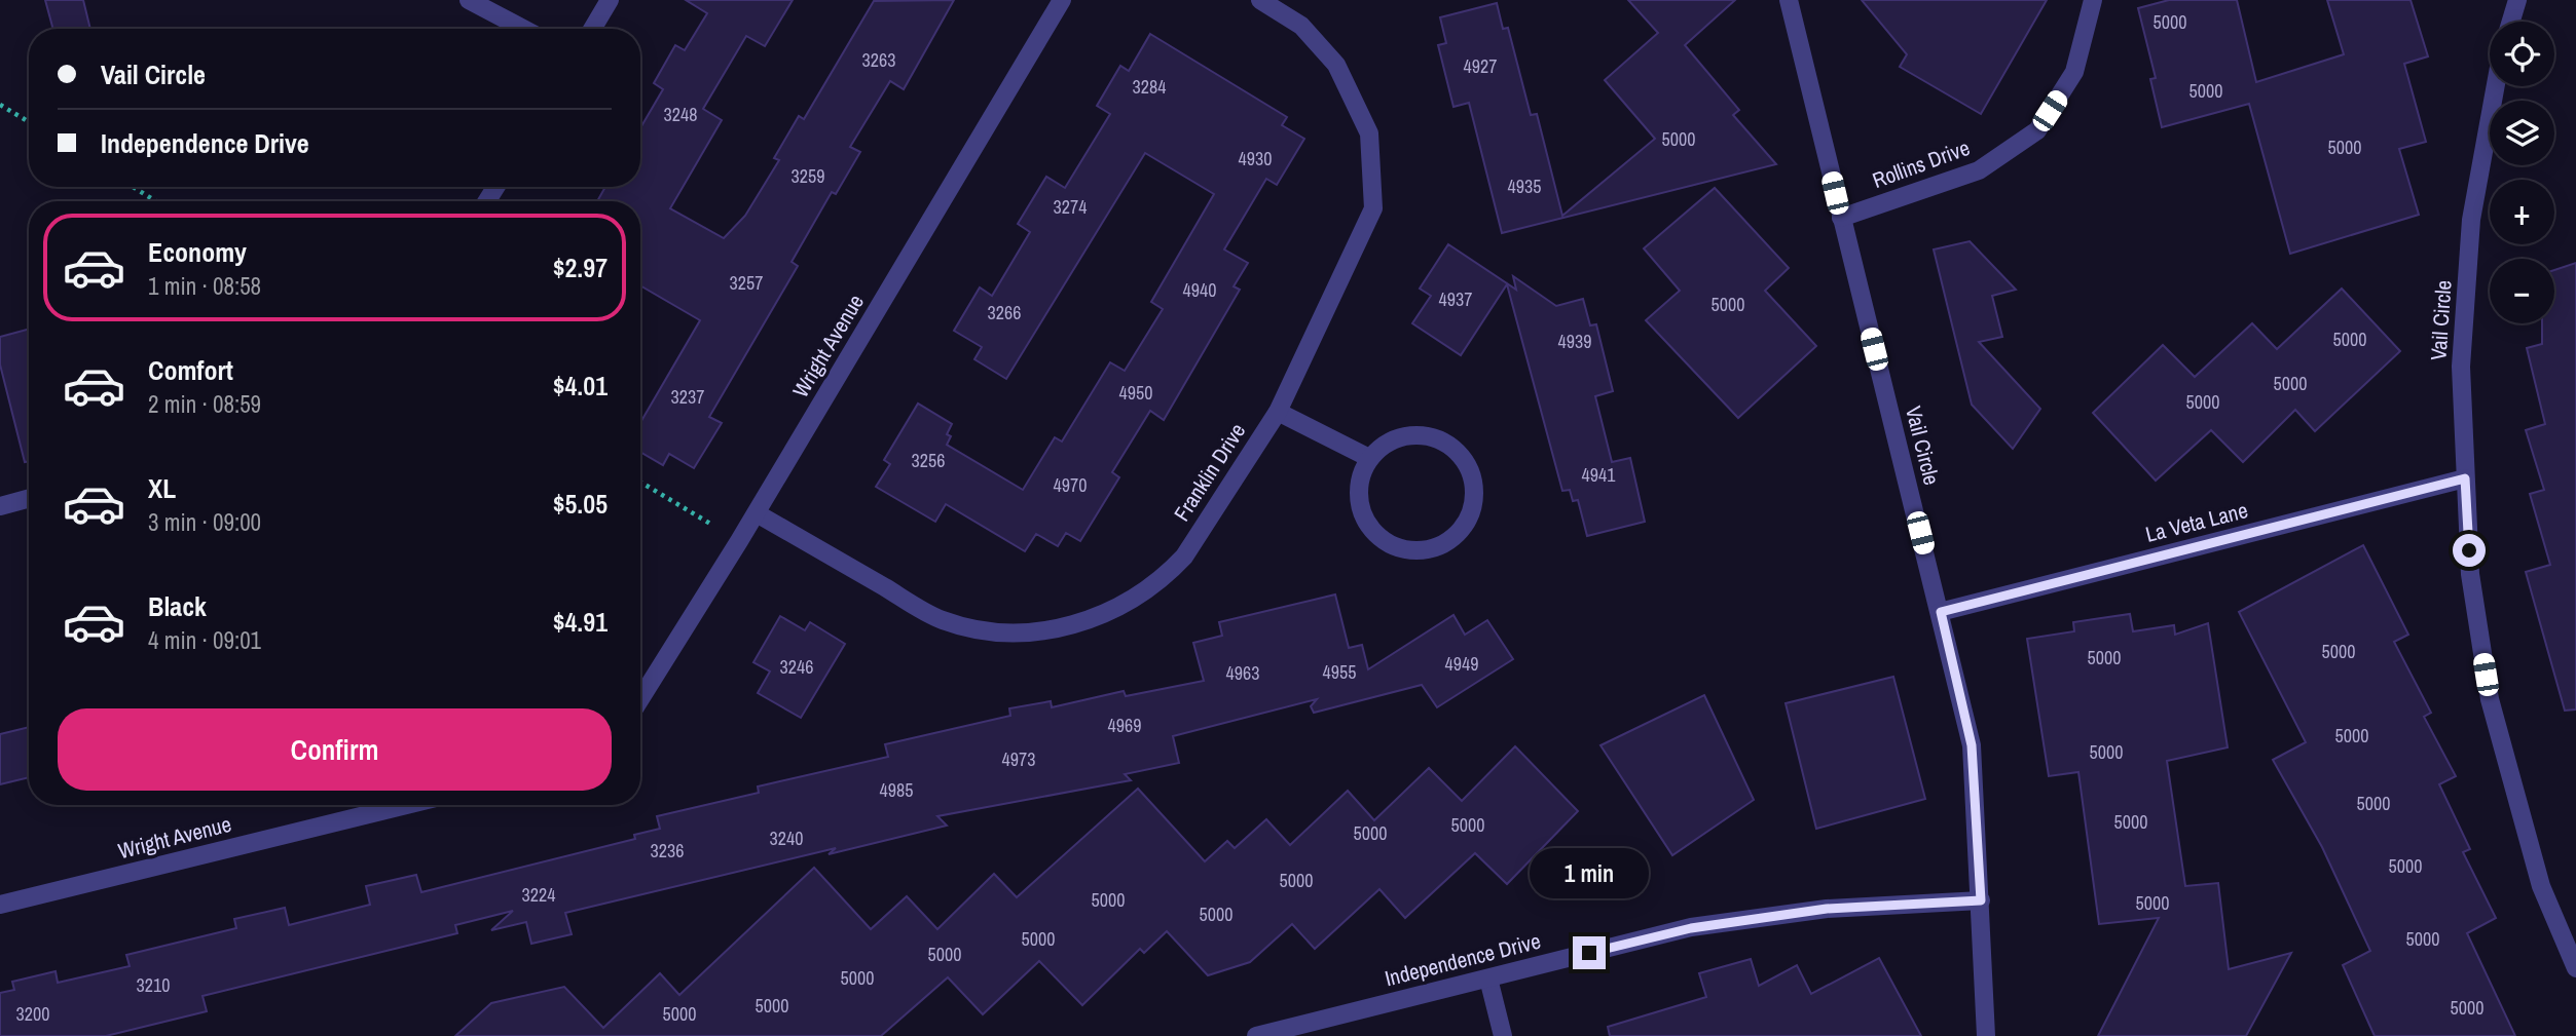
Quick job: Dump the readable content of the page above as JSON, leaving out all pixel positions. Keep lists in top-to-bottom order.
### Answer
{
  "streets": {
    "street": [
      "Rollins Drive",
      "Vail Circle",
      "Wright Avenue",
      "Franklin Drive",
      "La Veta Lane",
      "Independence Drive"
    ]
  },
  "crossings": [
    ["Rollins Drive", "Vail Circle"],
    ["Vail Circle", "La Veta Lane"],
    ["Vail Circle", "Independence Drive"],
    ["Wright Avenue", "Franklin Drive"]
  ],
  "house_numbers": [
    "5000",
    "3263",
    "4927",
    "3284",
    "5000",
    "3248",
    "5000",
    "5000",
    "4930",
    "3259",
    "4935",
    "3274",
    "3257",
    "4940",
    "4937",
    "5000",
    "3266",
    "5000",
    "4939",
    "5000",
    "4950",
    "3237",
    "5000",
    "3256",
    "4941",
    "4970",
    "5000",
    "5000",
    "4949",
    "3246",
    "4955",
    "4963",
    "4969",
    "5000",
    "5000",
    "4973",
    "4985",
    "5000",
    "5000",
    "5000",
    "5000",
    "3240",
    "3236",
    "5000",
    "5000",
    "3224",
    "5000",
    "5000",
    "5000",
    "5000",
    "5000",
    "5000",
    "5000",
    "3210",
    "5000",
    "5000",
    "3200",
    "5000"
  ],
  "page": {
    "map_buttons": ["+", "−"],
    "banner": ["Vail Circle", "Independence Drive"],
    "list": [
      {
        "name": "Economy",
        "note": "1 min · 08:58",
        "value": "$2.97"
      },
      {
        "name": "Comfort",
        "note": "2 min · 08:59",
        "value": "$4.01"
      },
      {
        "name": "XL",
        "note": "3 min · 09:00",
        "value": "$5.05"
      },
      {
        "name": "Black",
        "note": "4 min · 09:01",
        "value": "$4.91"
      }
    ],
    "buttons": "Confirm",
    "bubble": "1 min"
  }
}
